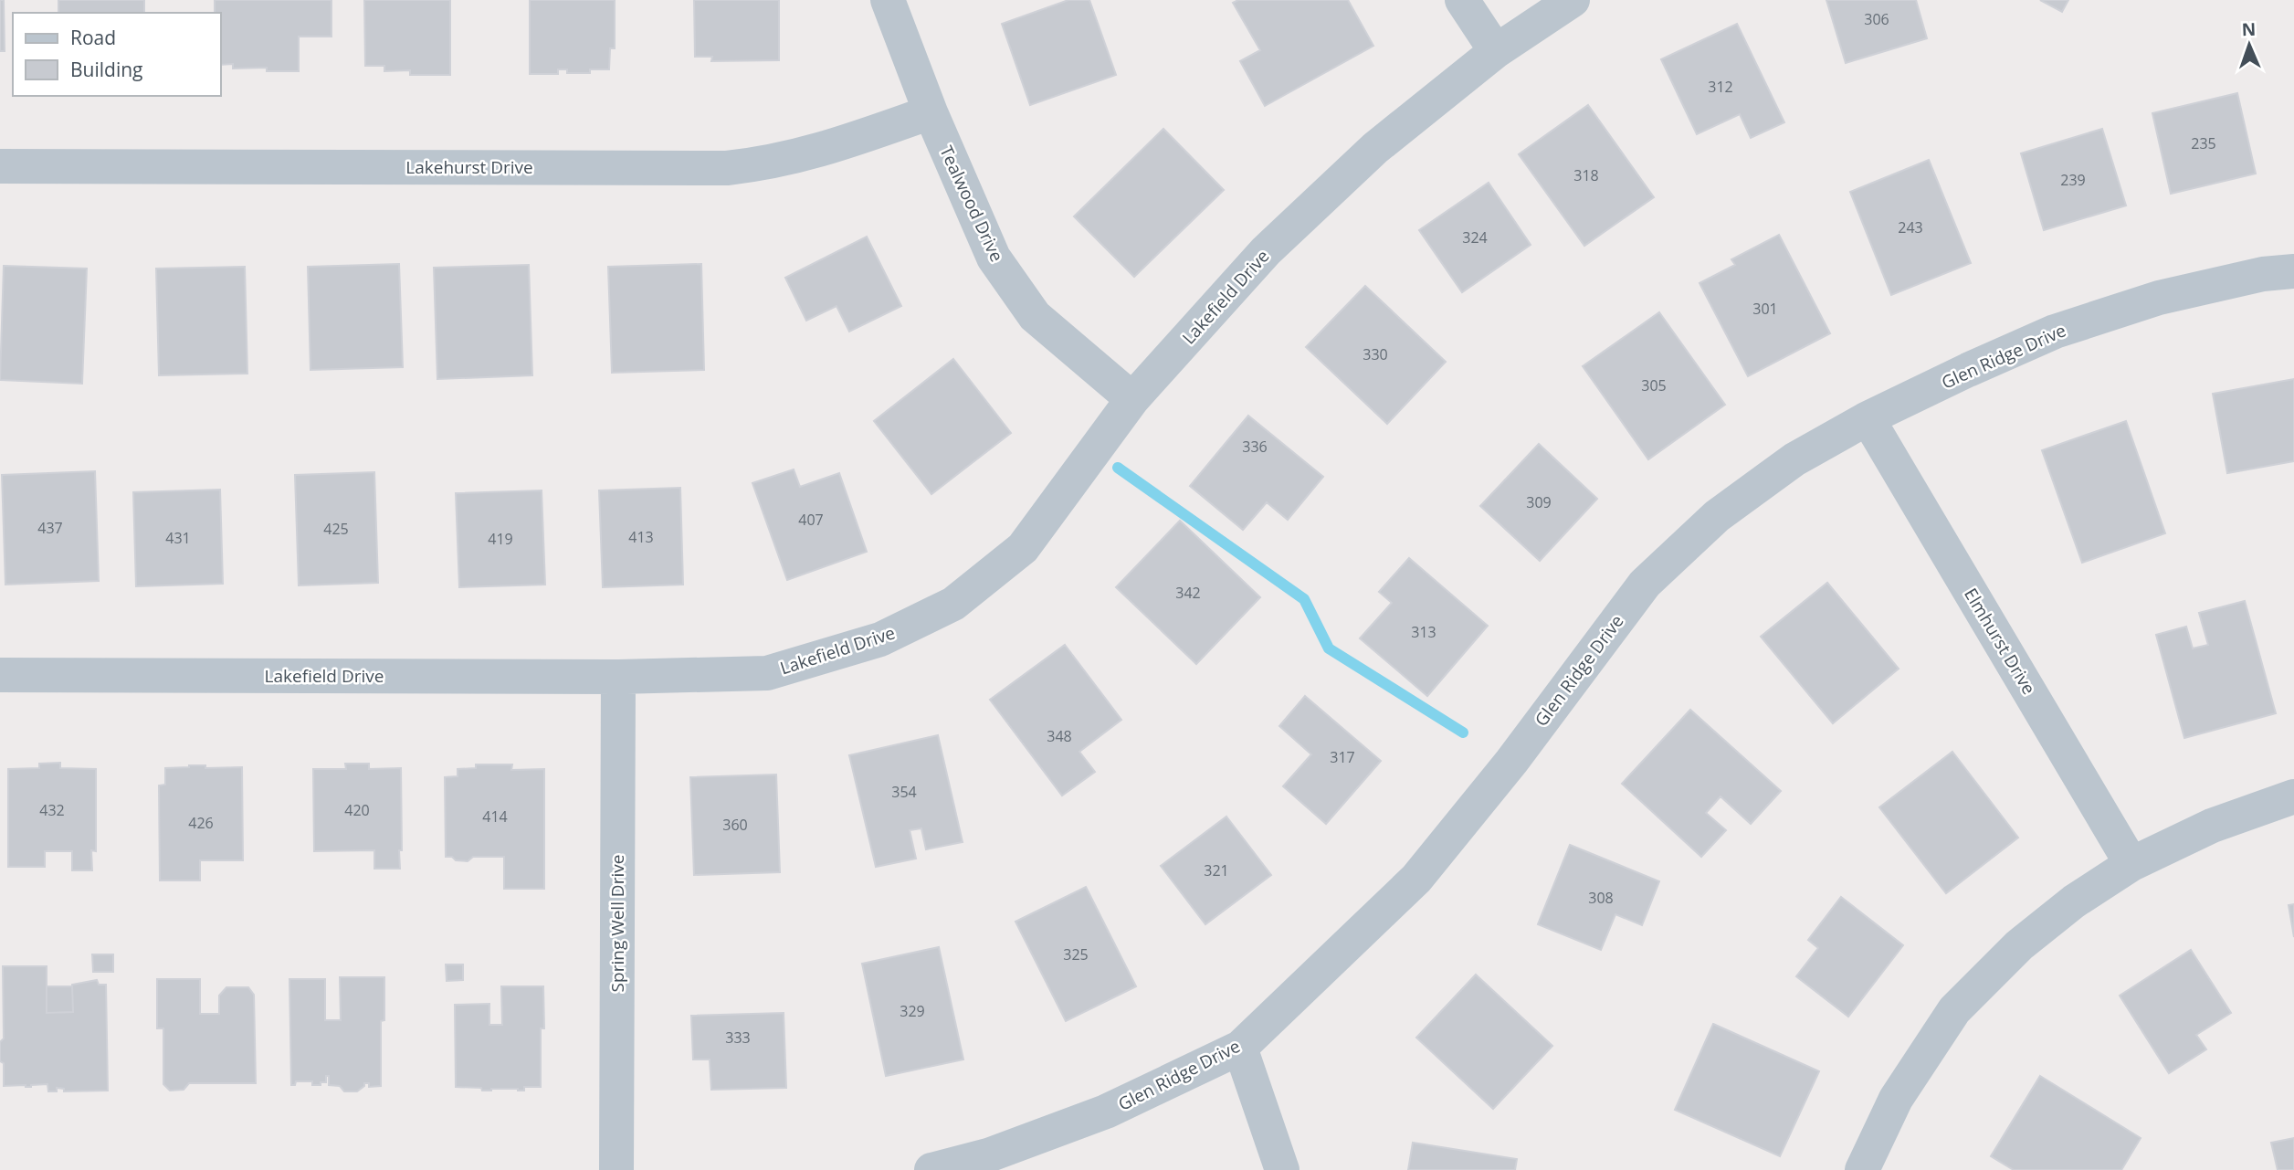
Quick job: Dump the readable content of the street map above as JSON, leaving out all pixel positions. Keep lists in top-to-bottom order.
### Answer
{
  "streets": {
    "street": [
      "Lakehurst Drive",
      "Tealwood Drive",
      "Lakefield Drive",
      "Glen Ridge Drive",
      "Elmhurst Drive",
      "Spring Well Drive"
    ]
  },
  "crossings": [
    ["Lakehurst Drive", "Tealwood Drive"],
    ["Tealwood Drive", "Lakefield Drive"],
    ["Lakefield Drive", "Spring Well Drive"],
    ["Glen Ridge Drive", "Elmhurst Drive"]
  ],
  "house_numbers": [
    "306",
    "312",
    "235",
    "318",
    "239",
    "243",
    "324",
    "301",
    "330",
    "305",
    "336",
    "309",
    "407",
    "437",
    "425",
    "413",
    "431",
    "419",
    "342",
    "313",
    "348",
    "317",
    "354",
    "432",
    "420",
    "414",
    "426",
    "360",
    "321",
    "308",
    "325",
    "329",
    "333"
  ],
  "legend": ["Road", "Building"],
  "north": "top"
}
